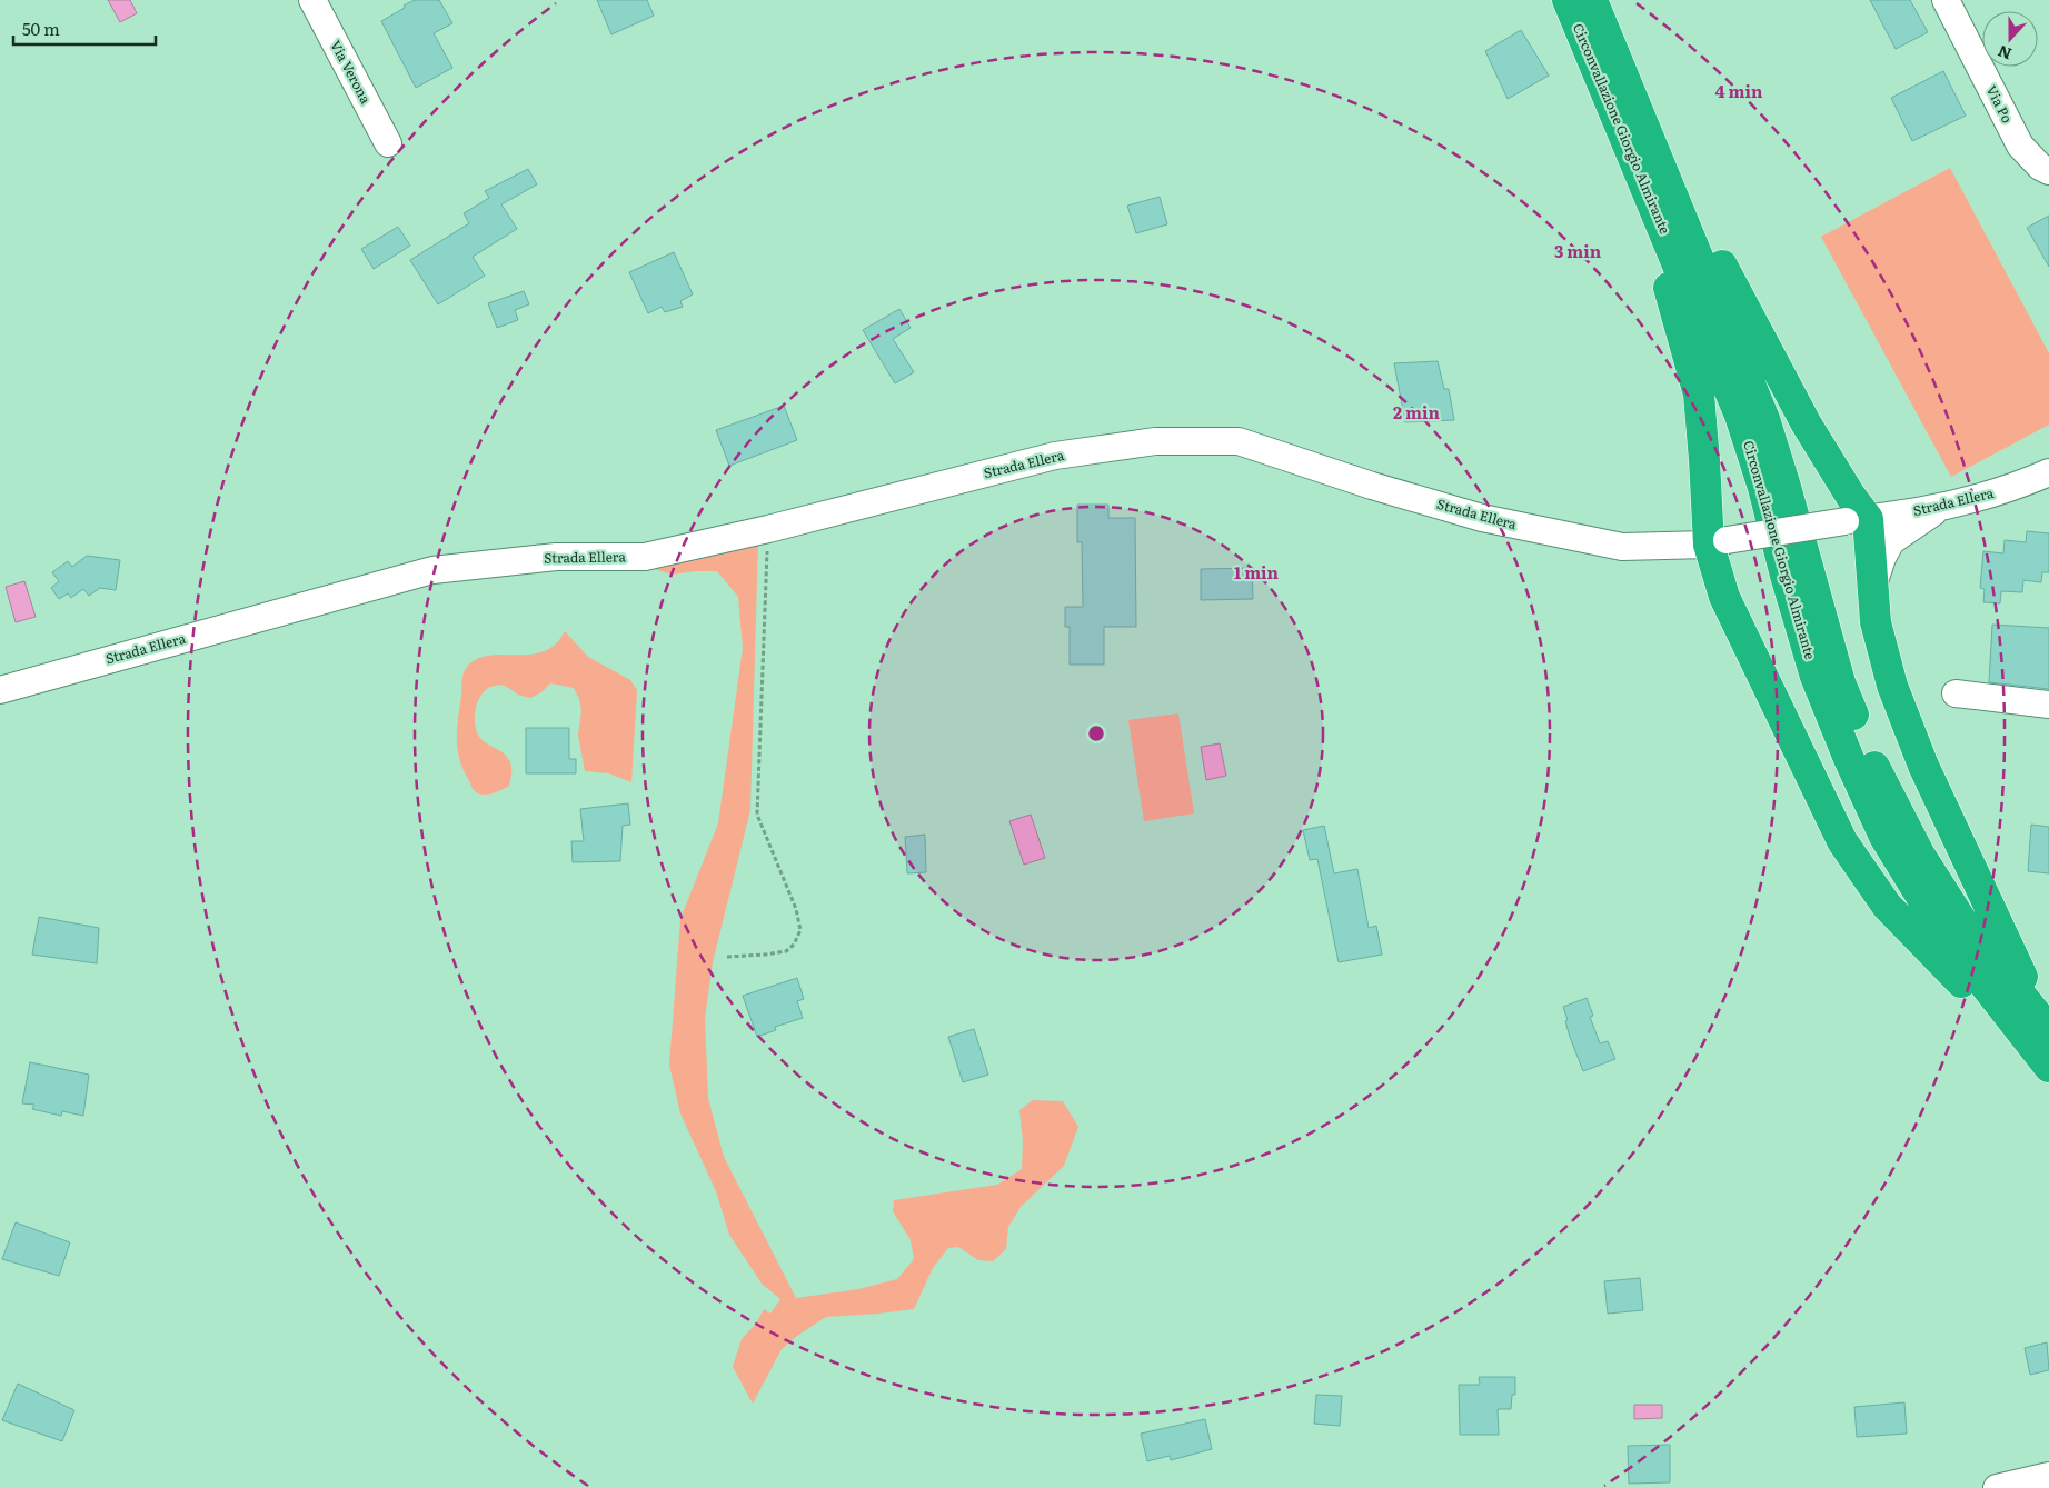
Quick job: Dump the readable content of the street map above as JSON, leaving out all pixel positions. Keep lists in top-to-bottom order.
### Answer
{
  "streets": {
    "highway": ["Circonvallazione Giorgio Almirante"],
    "street": ["Via Verona", "Via Po", "Strada Ellera"]
  },
  "scale_bar": "50 m",
  "north": "bottom",
  "rings": [
    "4 min",
    "3 min",
    "2 min",
    "1 min"
  ]
}
